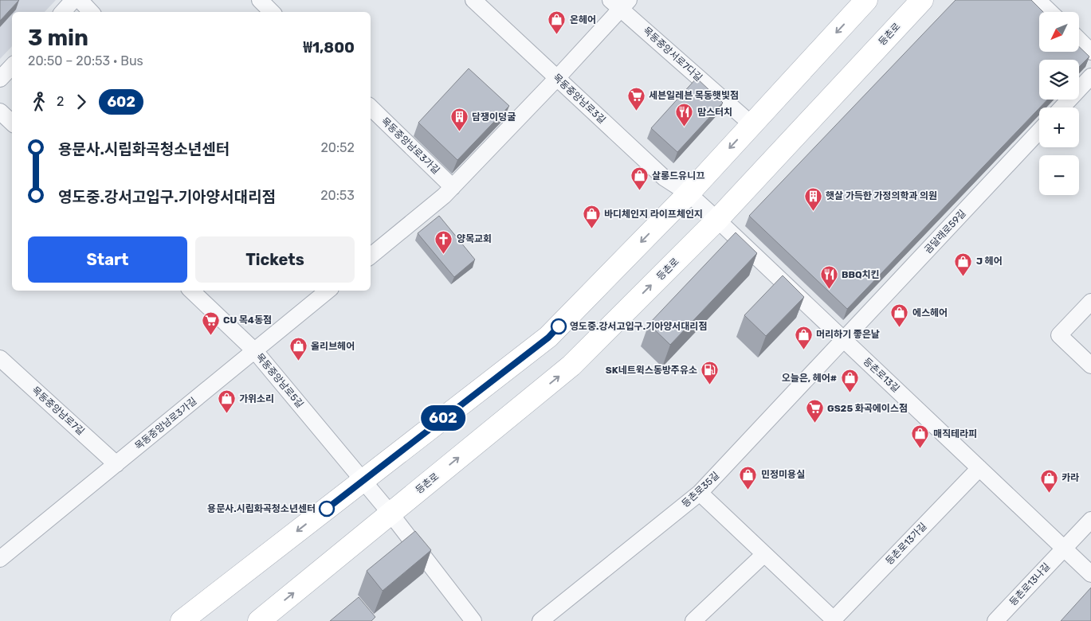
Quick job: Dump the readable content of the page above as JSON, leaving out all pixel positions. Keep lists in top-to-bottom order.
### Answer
{
  "streets": {
    "main road": ["등촌로"],
    "street": [
      "목동중앙서로7다길",
      "목동중앙남로3길",
      "목동중앙남로3가길",
      "곰달래로59길",
      "등촌로13길",
      "목동중앙남로5길",
      "목동중앙남로7길",
      "등촌로35길",
      "등촌로13가길",
      "등촌로13나길"
    ]
  },
  "crossings": [
    ["등촌로", "등촌로13길"],
    ["목동중앙남로3길", "등촌로13길"],
    ["목동중앙남로3가길", "목동중앙남로5길"],
    ["목동중앙남로3가길", "목동중앙남로7길"],
    ["곰달래로59길", "등촌로13길"],
    ["곰달래로59길", "등촌로35길"],
    ["등촌로13길", "등촌로35길"],
    ["등촌로13길", "등촌로13가길"],
    ["등촌로13길", "등촌로13나길"],
    ["등촌로35길", "등촌로13가길"]
  ],
  "places": {
    "shop": [
      "온헤어",
      "살롱드유니끄",
      "바디체인지 라이프체인지",
      "J 헤어",
      "에스헤어",
      "머리하기 좋은날",
      "올리브헤어",
      "오늘은, 헤어#",
      "가위소리",
      "매직테라피",
      "민정미용실",
      "카라"
    ],
    "supermarket": ["세븐일레븐 목동햇빛점", "CU 목4동점", "GS25 화곡에이스점"],
    "restaurant": ["맘스터치", "BBQ치킨"],
    "building": ["담쟁이덩굴", "햇살 가득한 가정의학과 의원"],
    "church": ["양목교회"],
    "other": ["영도중.강서고입구.기아양서대리점", "용문사.시립화곡청소년센터"],
    "fuel station": ["SK네트윅스동방주유소"]
  },
  "lines": ["bus line 602"],
  "north": "bottom left",
  "page": {
    "on_map": "602",
    "map_buttons": ["+", "−"],
    "heading": ["3 min", "20:50 – 20:53 · Bus", "₩1,800"],
    "legs": ["2", "602"],
    "list": [
      {
        "name": "용문사.시립화곡청소년센터",
        "value": "20:52"
      },
      {
        "name": "영도중.강서고입구.기아양서대리점",
        "value": "20:53"
      }
    ],
    "buttons": ["Start", "Tickets"]
  }
}
